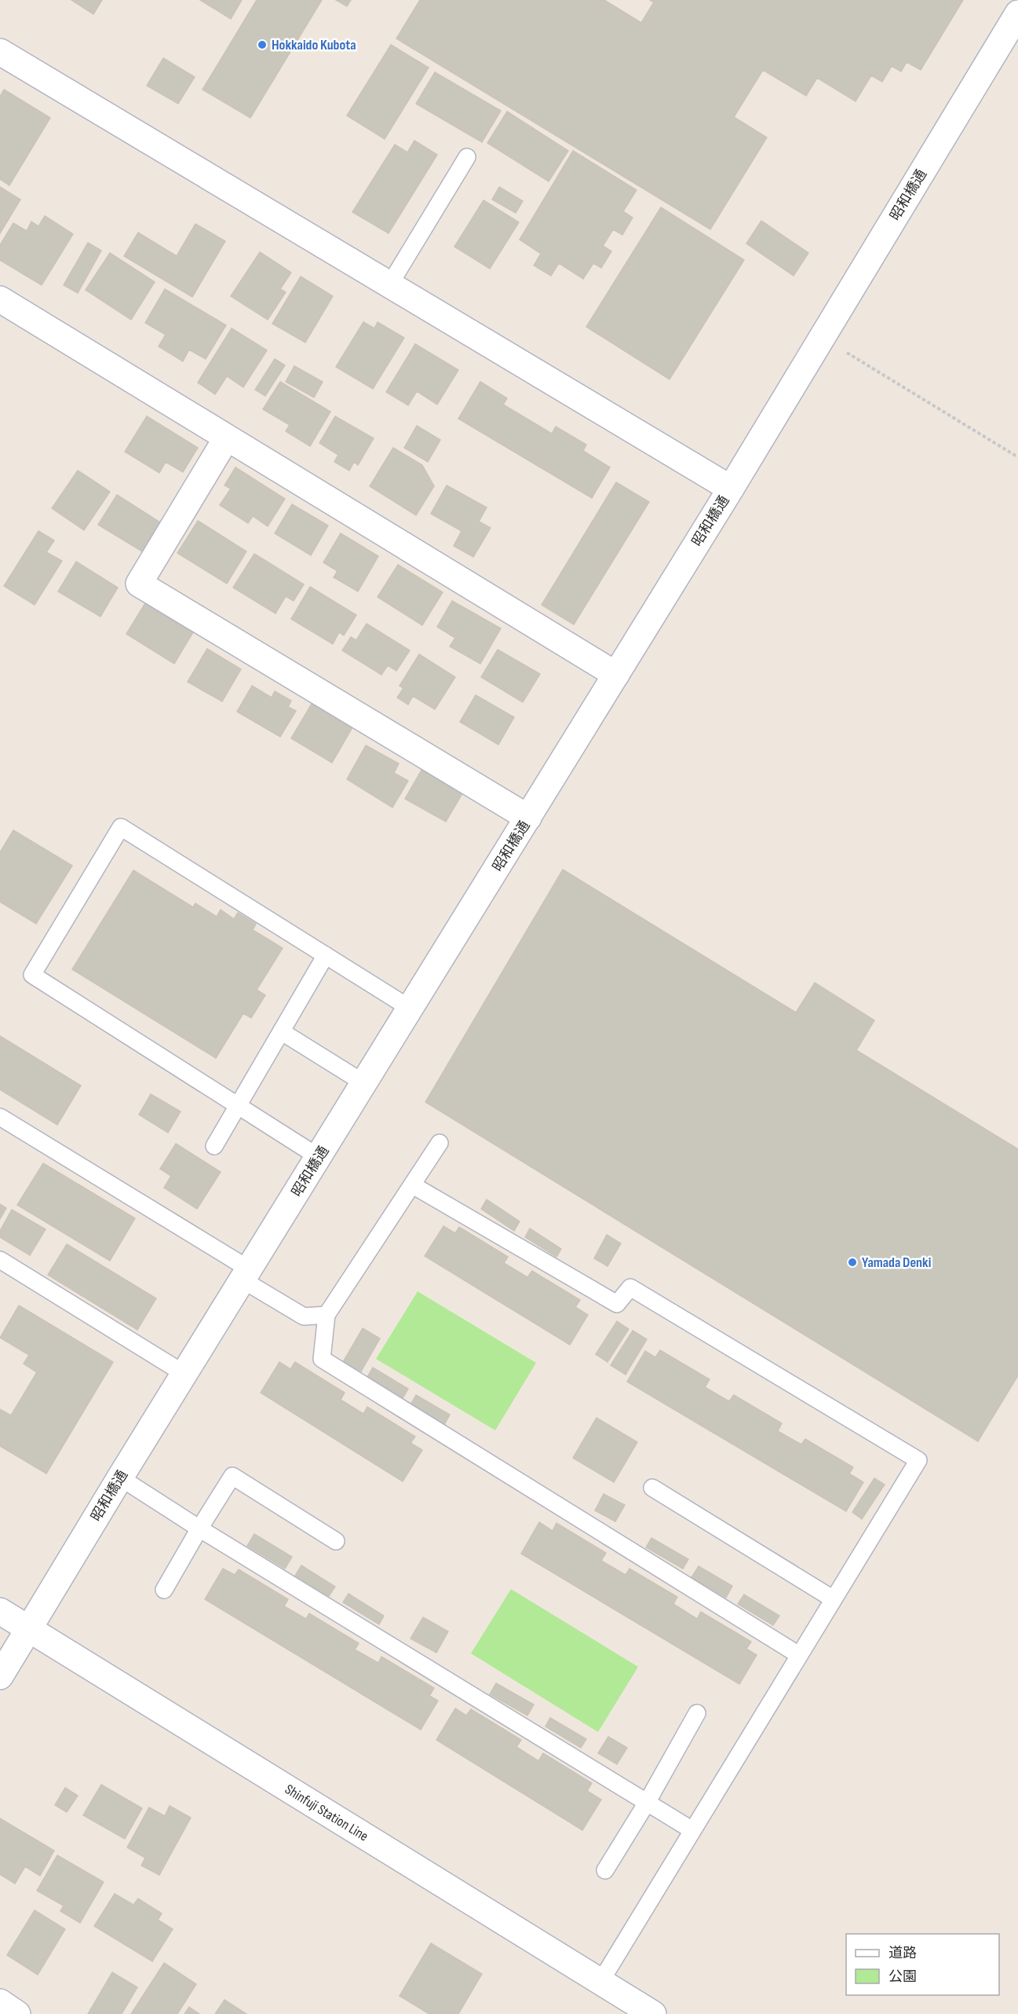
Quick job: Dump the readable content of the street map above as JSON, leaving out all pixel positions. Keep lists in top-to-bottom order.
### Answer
{
  "streets": {
    "street": ["昭和橋通", "Shinfuji Station Line"]
  },
  "crossings": [
    ["昭和橋通", "Shinfuji Station Line"]
  ],
  "places": ["Hokkaido Kubota", "Yamada Denki"],
  "legend": ["道路", "公園"]
}
